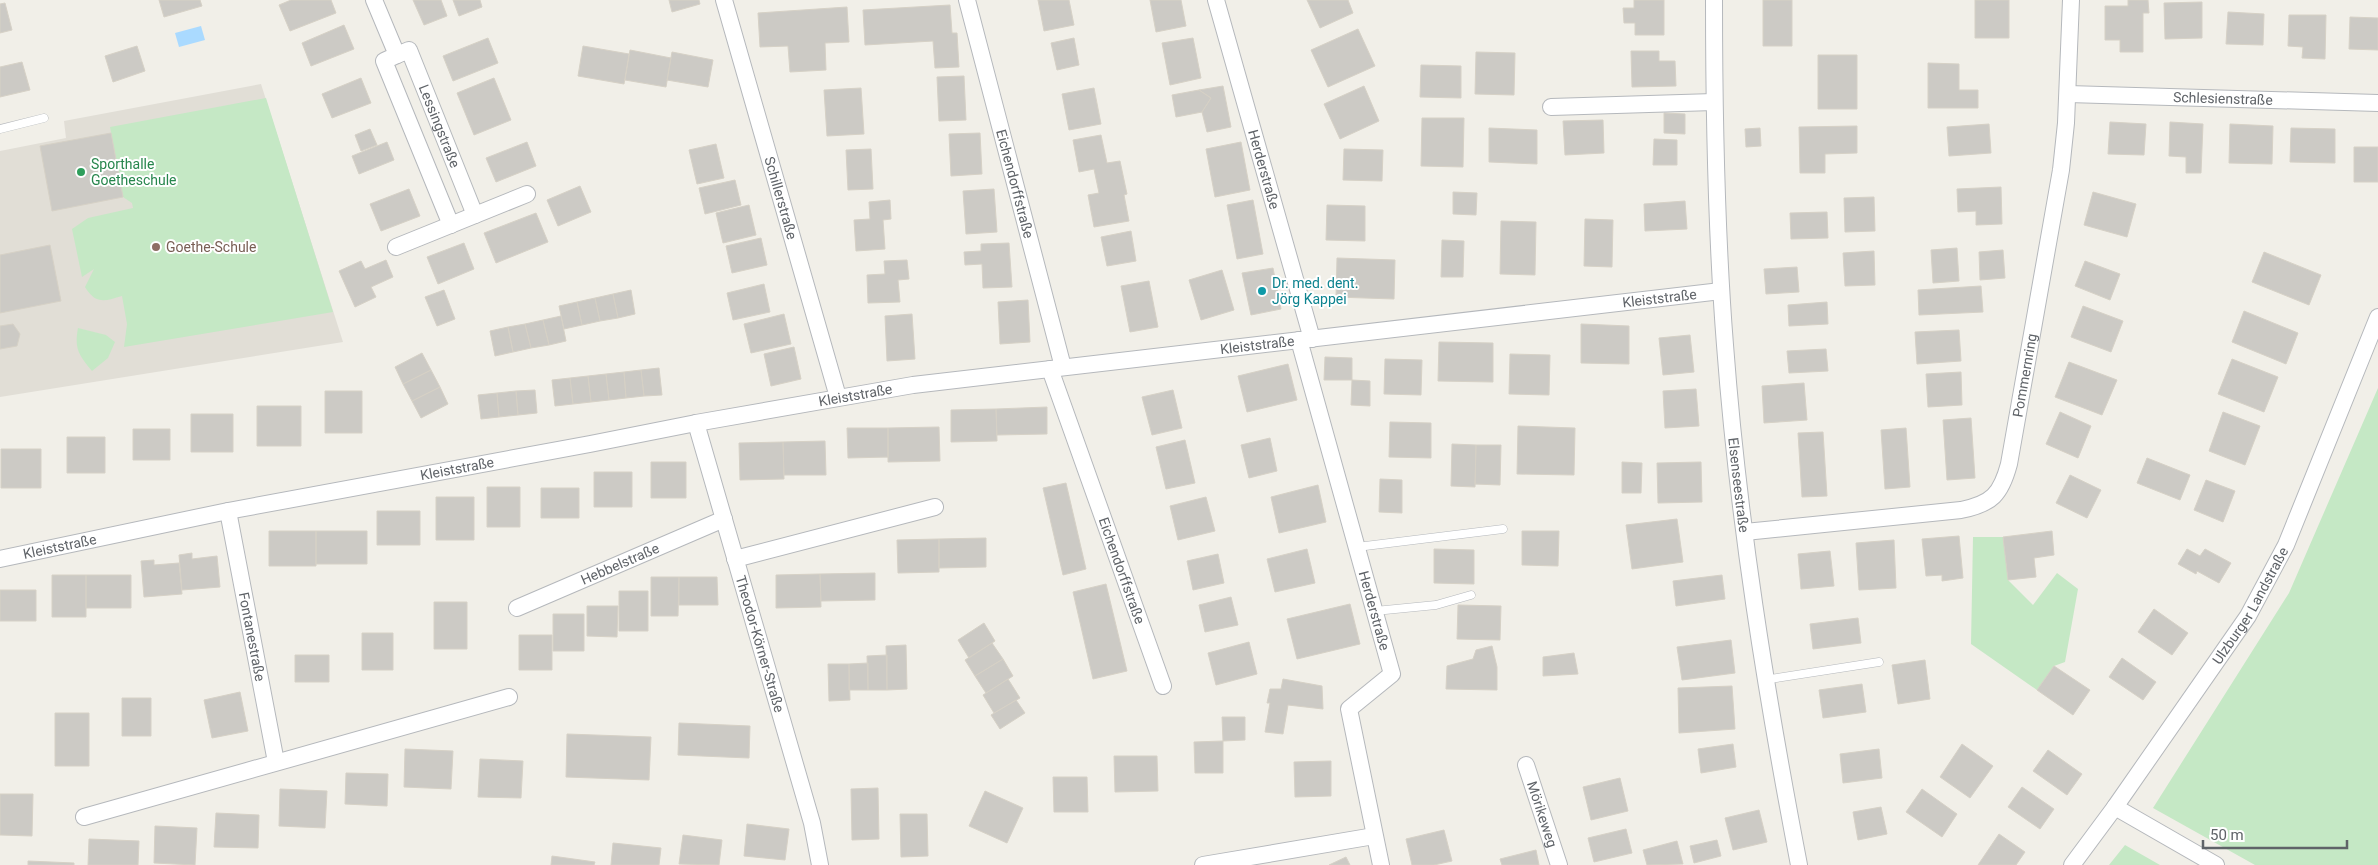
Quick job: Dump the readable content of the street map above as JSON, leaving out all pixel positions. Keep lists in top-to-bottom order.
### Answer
{
  "streets": {
    "street": [
      "Schlesienstraße",
      "Lessingstraße",
      "Herderstraße",
      "Eichendorffstraße",
      "Schillerstraße",
      "Kleiststraße",
      "Pommernring",
      "Elsenseestraße",
      "Hebbelstraße",
      "Ulzburger Landstraße",
      "Fontanestraße",
      "Theodor-Körner-Straße",
      "Mörikeweg"
    ]
  },
  "crossings": [
    ["Schlesienstraße", "Pommernring"],
    ["Herderstraße", "Kleiststraße"],
    ["Eichendorffstraße", "Kleiststraße"],
    ["Schillerstraße", "Kleiststraße"],
    ["Kleiststraße", "Elsenseestraße"],
    ["Kleiststraße", "Fontanestraße"],
    ["Kleiststraße", "Theodor-Körner-Straße"],
    ["Pommernring", "Elsenseestraße"],
    ["Hebbelstraße", "Theodor-Körner-Straße"]
  ],
  "places": ["Sporthalle Goetheschule", "Goethe-Schule", "Dr. med. dent. Jörg Kappei"],
  "scale_bar": "50 m"
}
